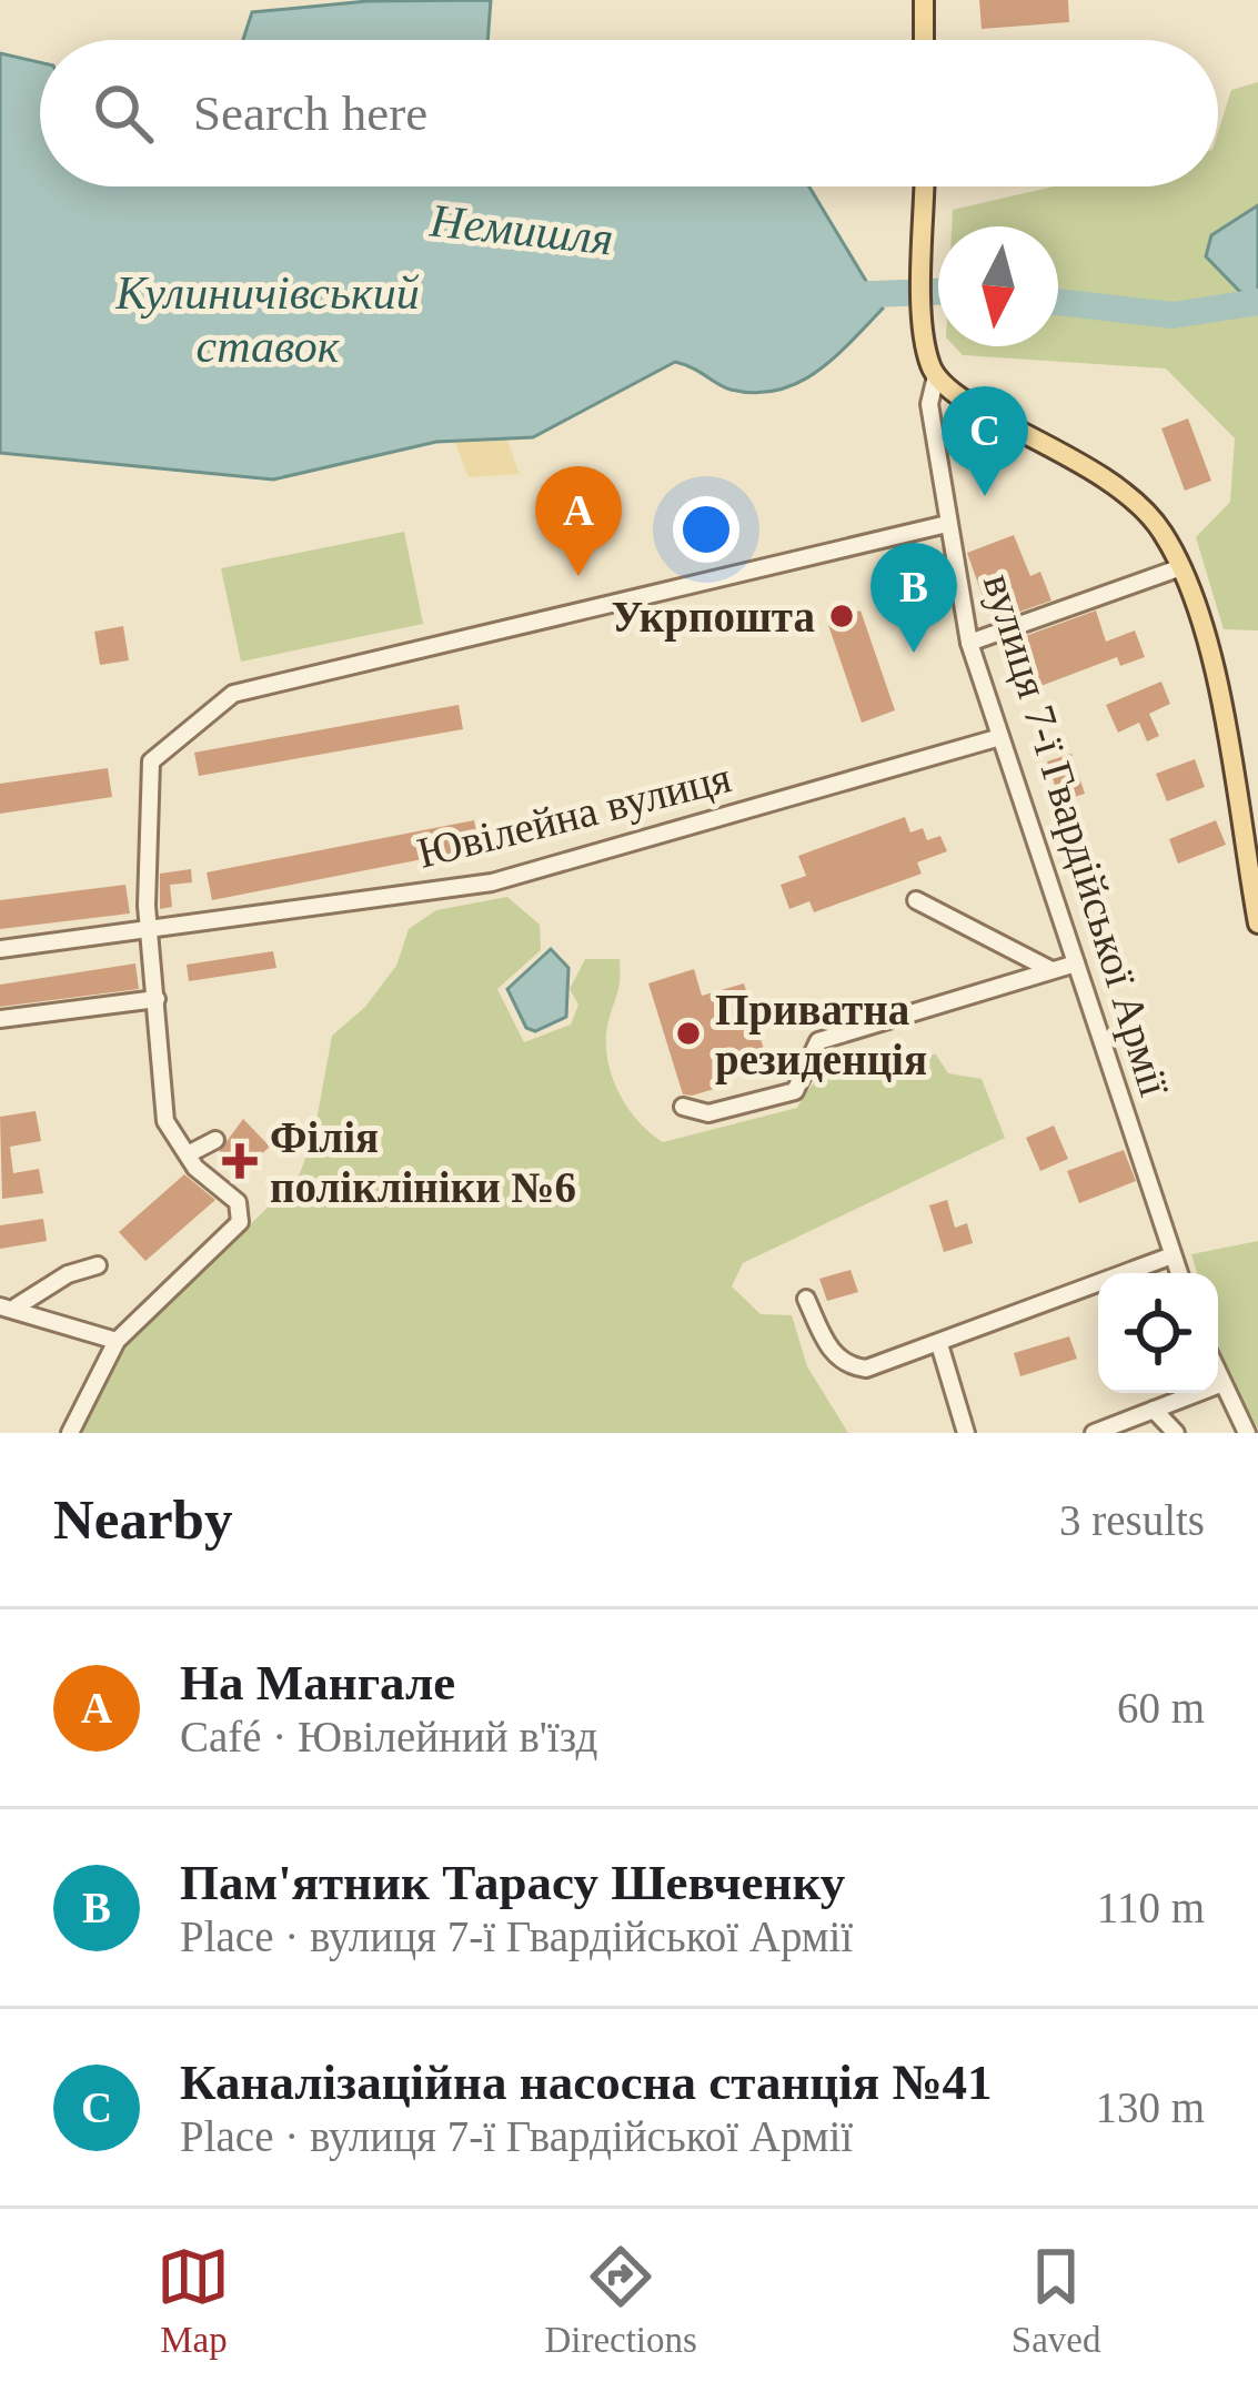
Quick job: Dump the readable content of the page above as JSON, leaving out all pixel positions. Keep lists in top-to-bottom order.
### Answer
{
  "streets": {
    "main road": ["вулиця 7-ї Гвардійської Армії"],
    "street": ["Ювілейна вулиця"]
  },
  "crossings": [
    ["Ювілейна вулиця", "вулиця 7-ї Гвардійської Армії"]
  ],
  "water": ["Немишля", "Кулиничівський ставок"],
  "places": {
    "other": ["Укрпошта", "Приватна резиденція"],
    "health": ["Філія поліклініки №6"]
  },
  "north": "bottom",
  "page": {
    "search": "Search here",
    "pins": ["C", "A", "B"],
    "heading": ["Nearby", "3 results"],
    "list": [
      {
        "mark": "A",
        "name": "На Мангале",
        "note": "Café · Ювілейний в'їзд",
        "value": "60 m"
      },
      {
        "mark": "B",
        "name": "Пам'ятник Тарасу Шевченку",
        "note": "Place · вулиця 7-ї Гвардійської Армії",
        "value": "110 m"
      },
      {
        "mark": "C",
        "name": "Каналізаційна насосна станція №41",
        "note": "Place · вулиця 7-ї Гвардійської Армії",
        "value": "130 m"
      }
    ],
    "nav": ["Map", "Directions", "Saved"]
  }
}
